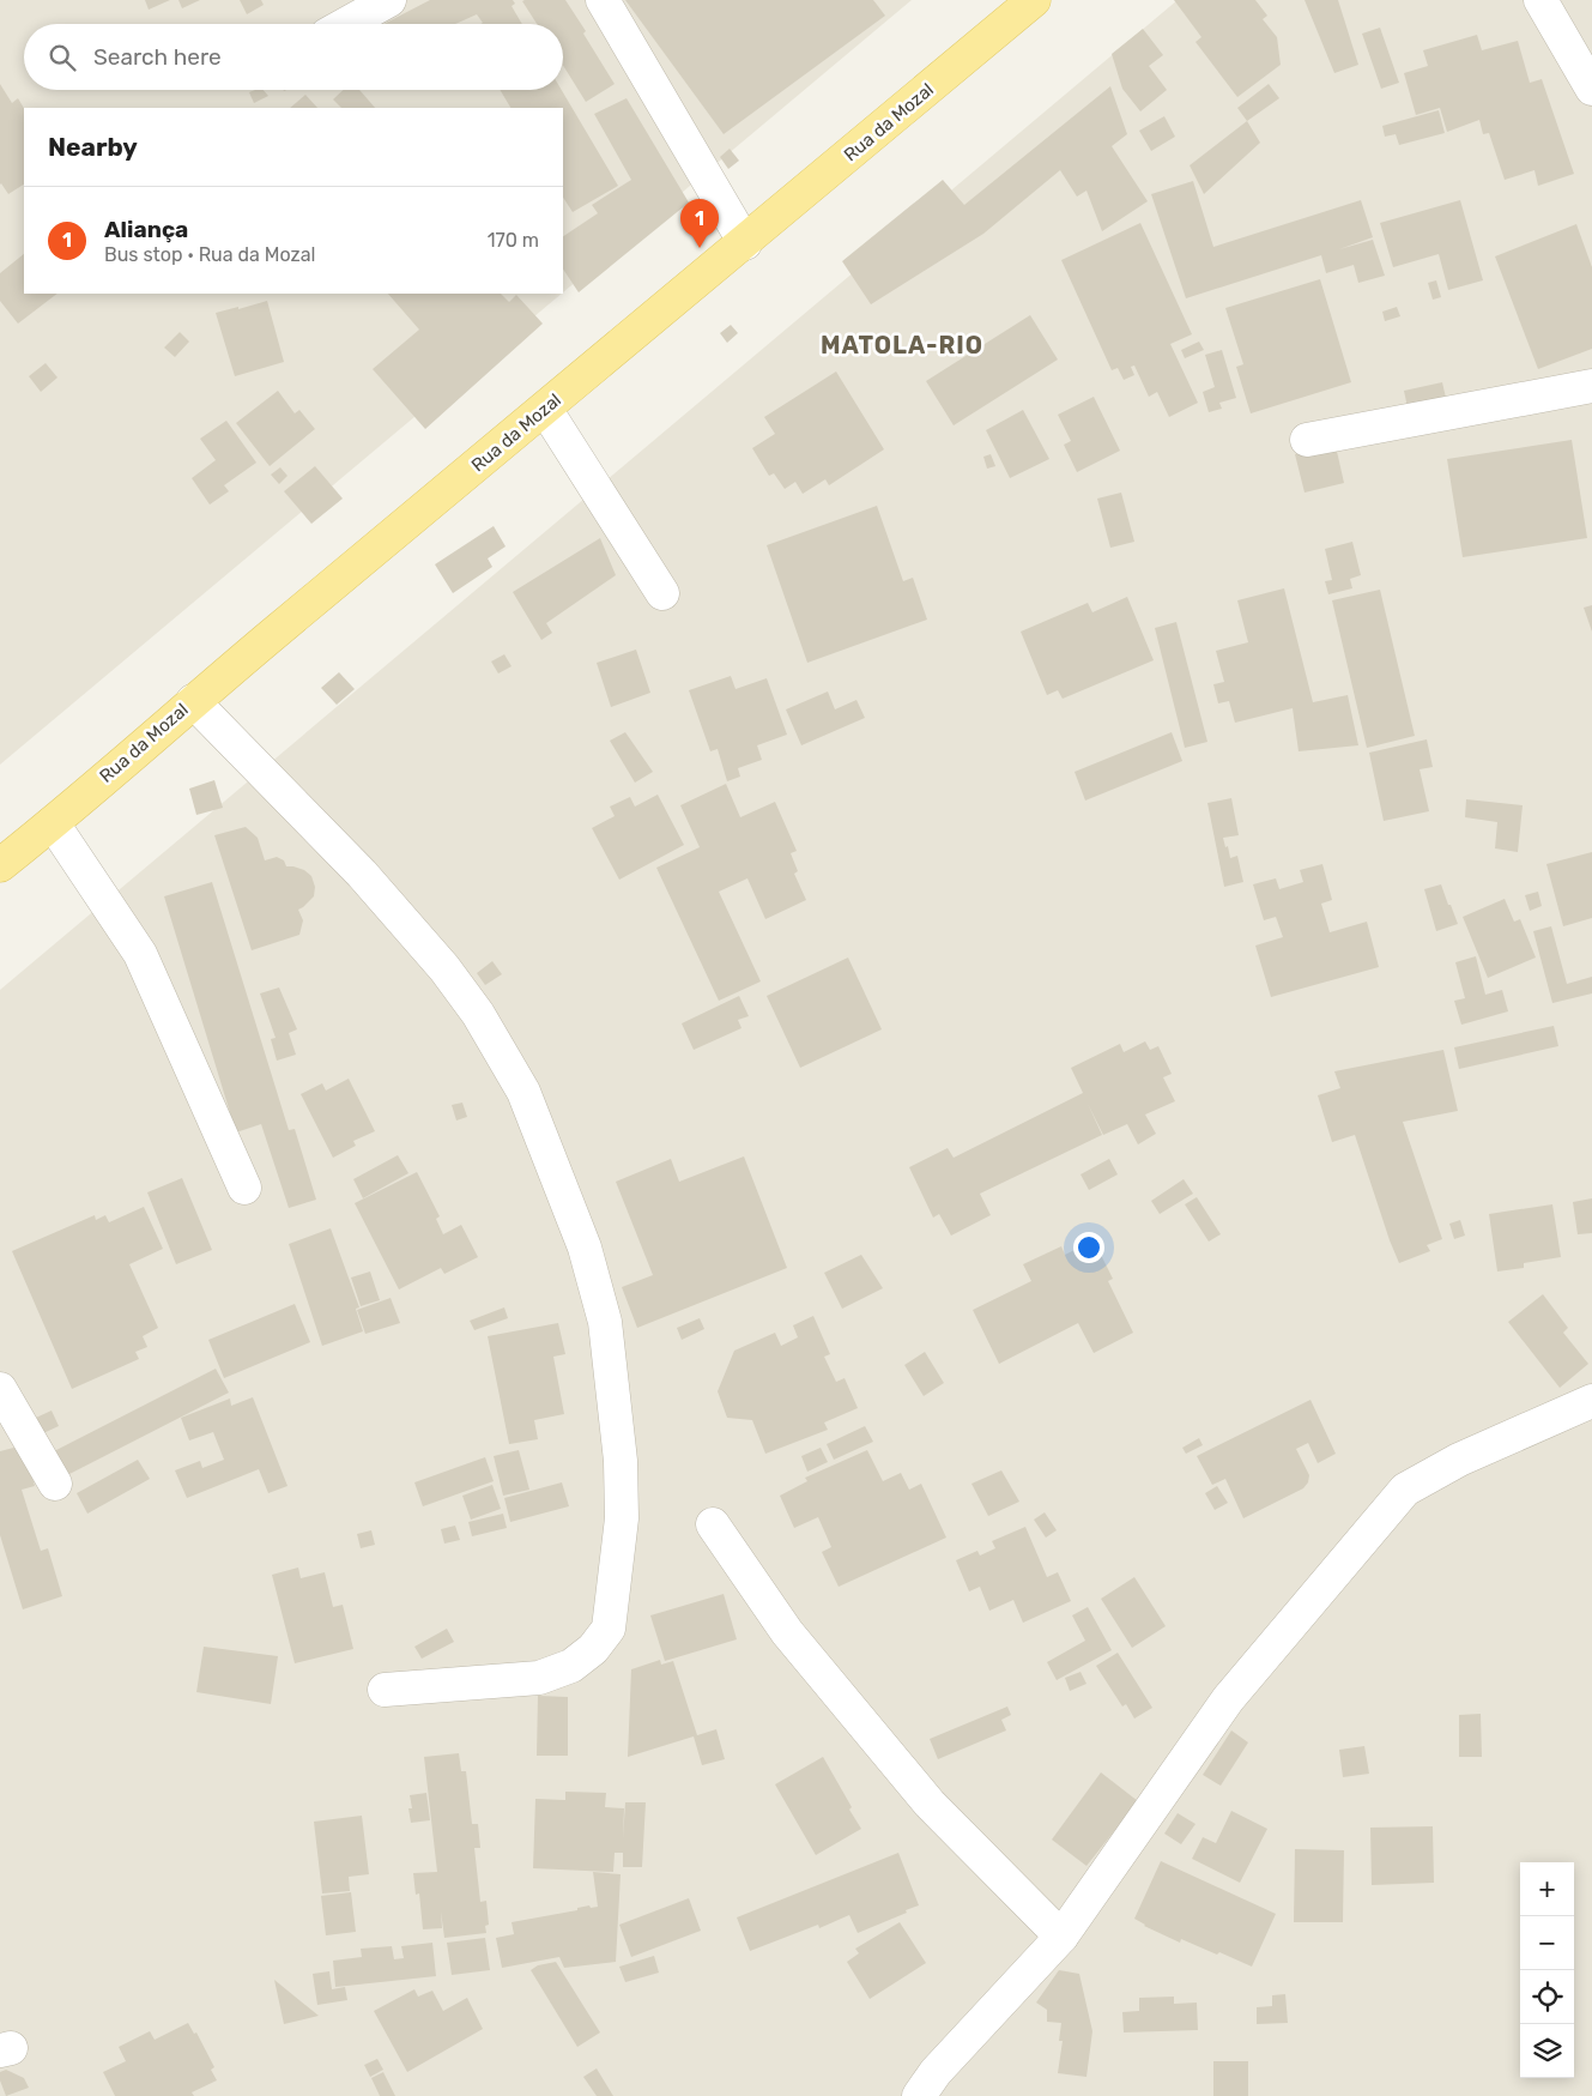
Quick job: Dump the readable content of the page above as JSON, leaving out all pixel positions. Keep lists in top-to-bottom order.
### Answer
{
  "streets": {
    "main road": ["Rua da Mozal"]
  },
  "districts": ["MATOLA-RIO"],
  "page": {
    "search": "Search here",
    "heading": "Nearby",
    "list": [
      {
        "mark": "1",
        "name": "Aliança",
        "note": "Bus stop · Rua da Mozal",
        "value": "170 m"
      }
    ],
    "pins": "1",
    "map_buttons": ["+", "−"]
  }
}
